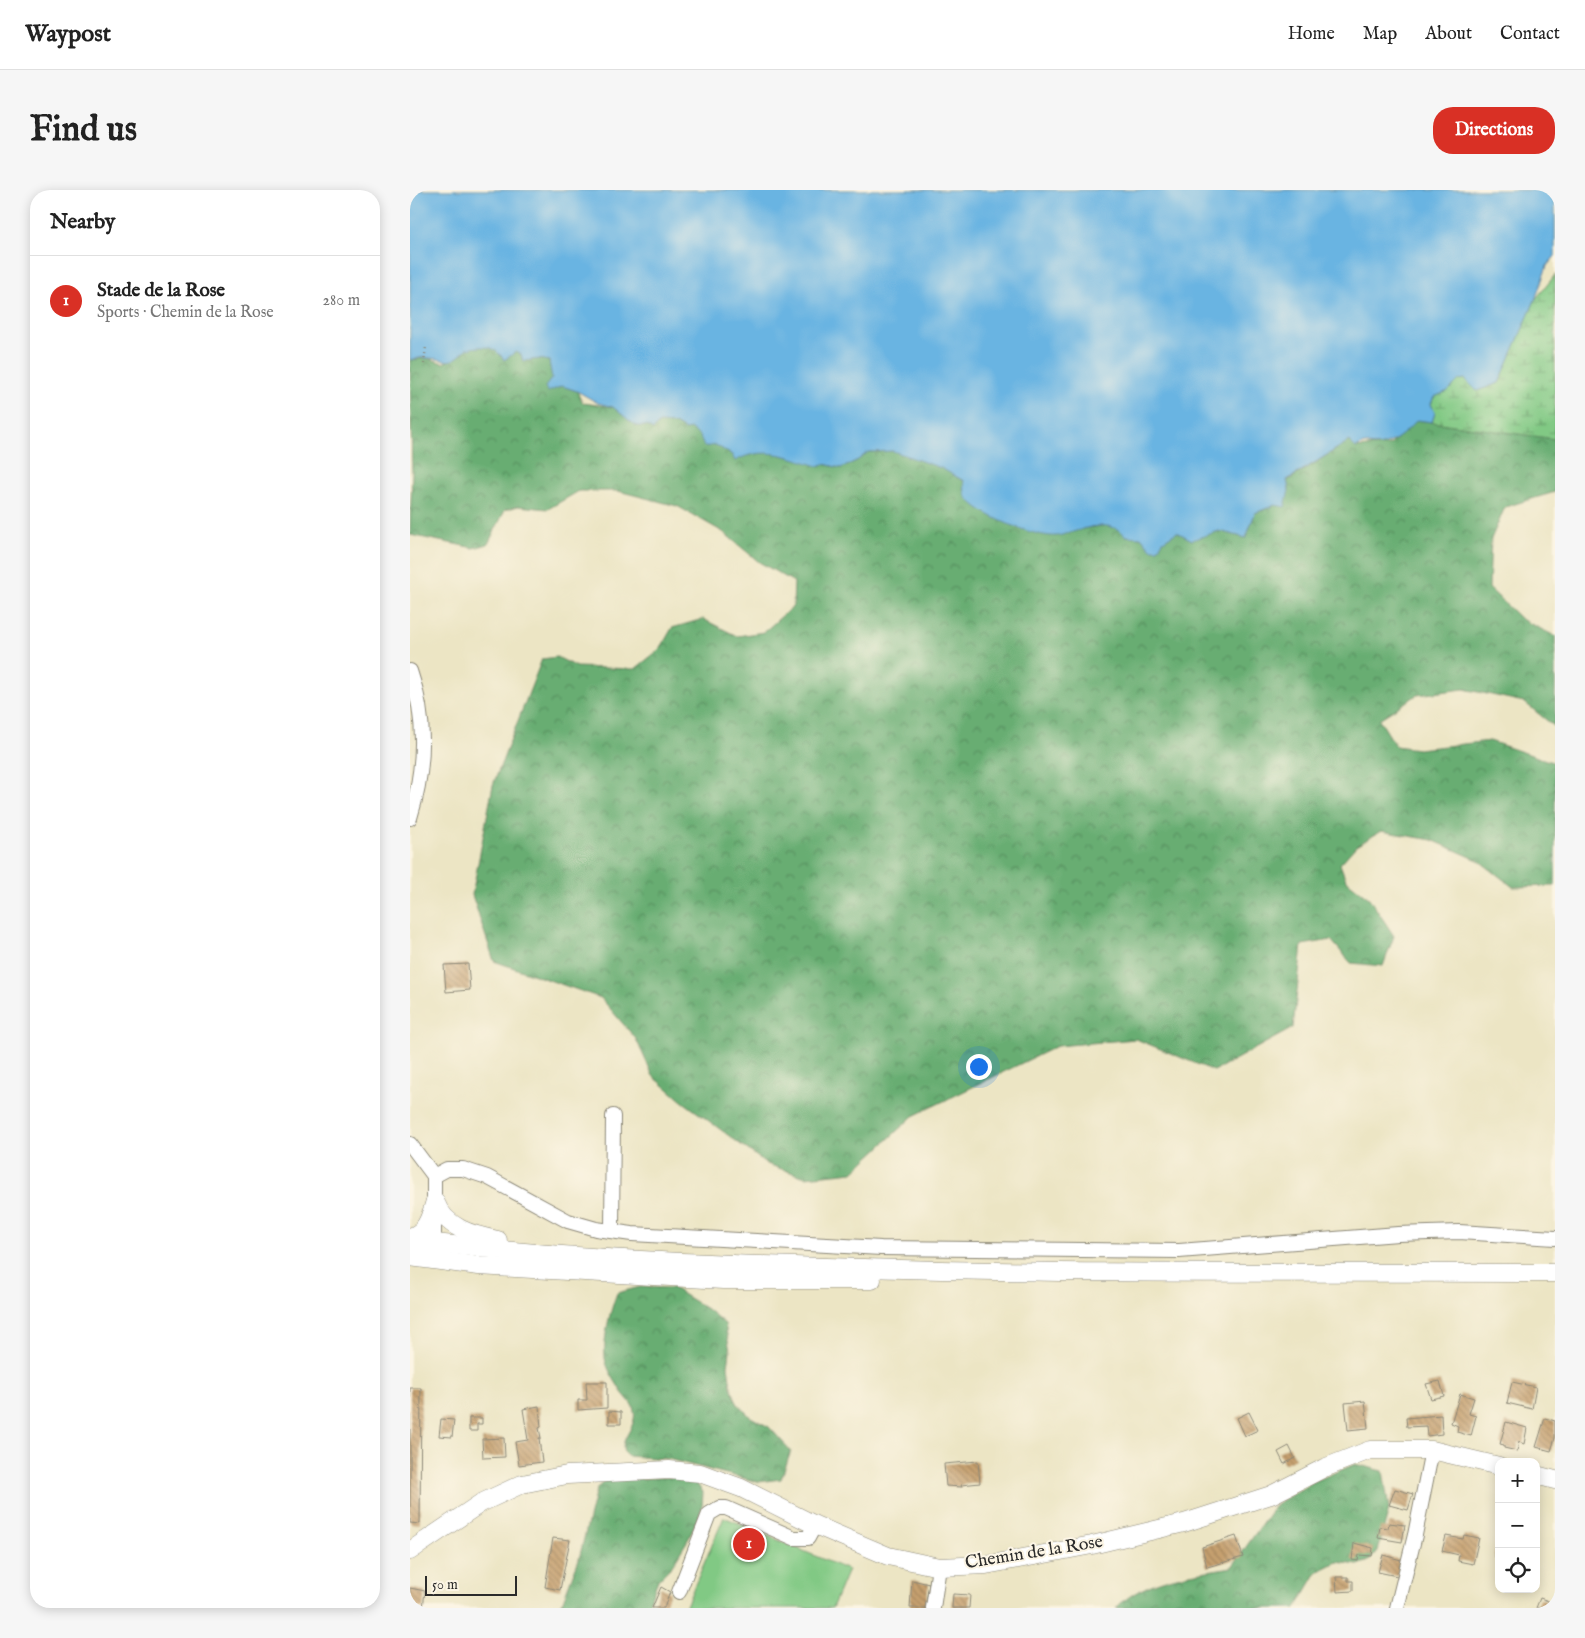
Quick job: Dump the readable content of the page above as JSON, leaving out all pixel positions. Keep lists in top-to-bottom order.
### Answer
{
  "streets": {
    "main road": ["Chemin de la Rose"]
  },
  "scale_bar": "50 m",
  "page": {
    "header": "Waypost",
    "nav": [
      "Home",
      "Map",
      "About",
      "Contact"
    ],
    "buttons": "Directions",
    "title": "Find us",
    "heading": "Nearby",
    "list": [
      {
        "mark": "1",
        "name": "Stade de la Rose",
        "note": "Sports · Chemin de la Rose",
        "value": "280 m"
      }
    ],
    "map_buttons": ["+", "−"],
    "pins": "1",
    "scale": "50 m"
  }
}
